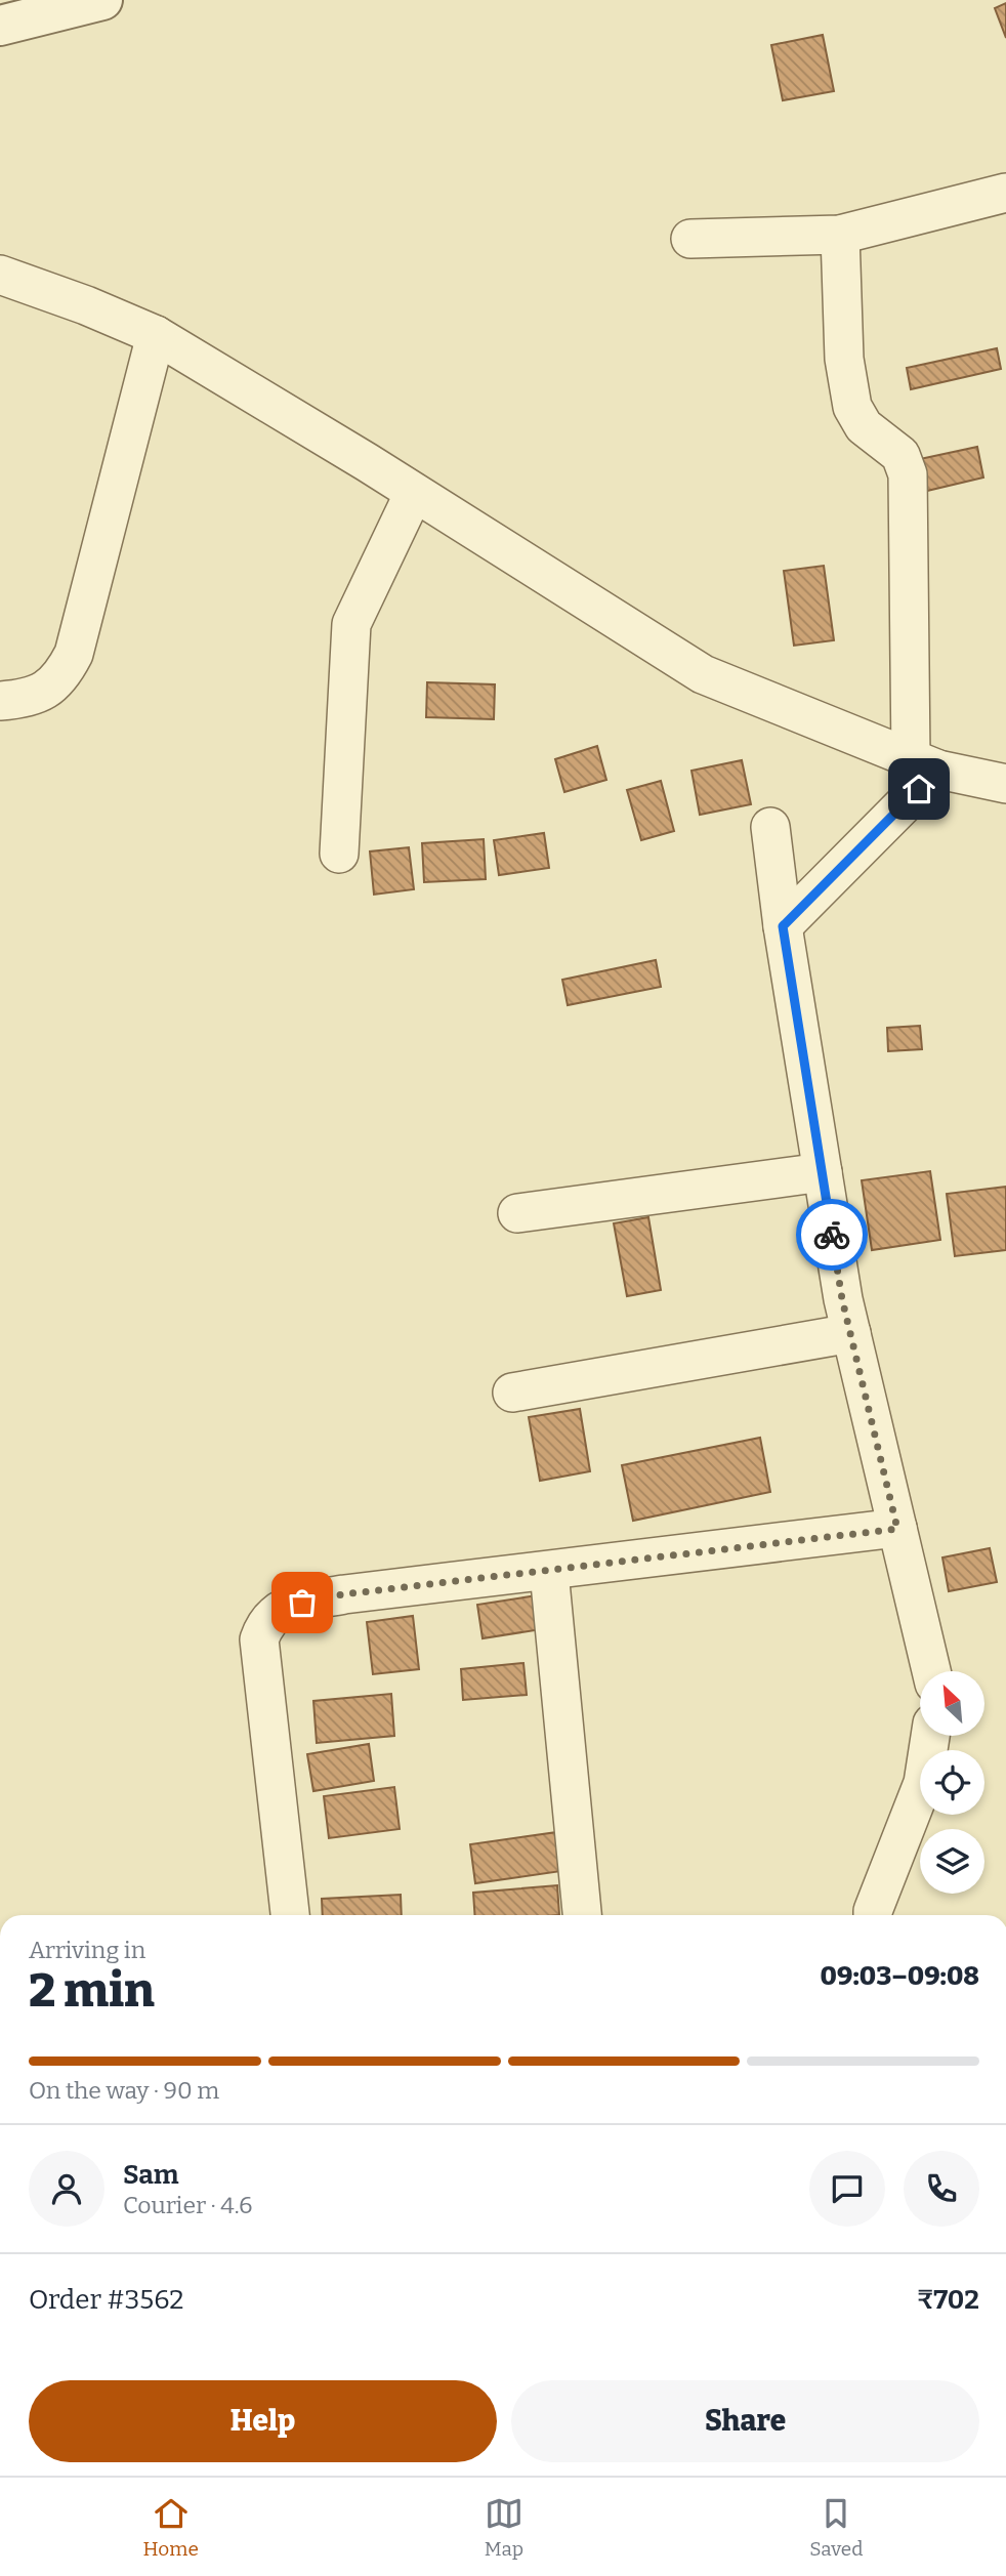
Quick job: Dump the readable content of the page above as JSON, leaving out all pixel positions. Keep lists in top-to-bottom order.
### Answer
{
  "north": "top left",
  "page": {
    "heading": ["2 min", "Arriving in", "09:03–09:08"],
    "panel": [
      "Sam",
      "Courier · 4.6",
      "Order #3562",
      "₹702"
    ],
    "bar": "On the way · 90 m",
    "buttons": ["Help", "Share"],
    "tabs": ["Home", "Map", "Saved"]
  }
}
